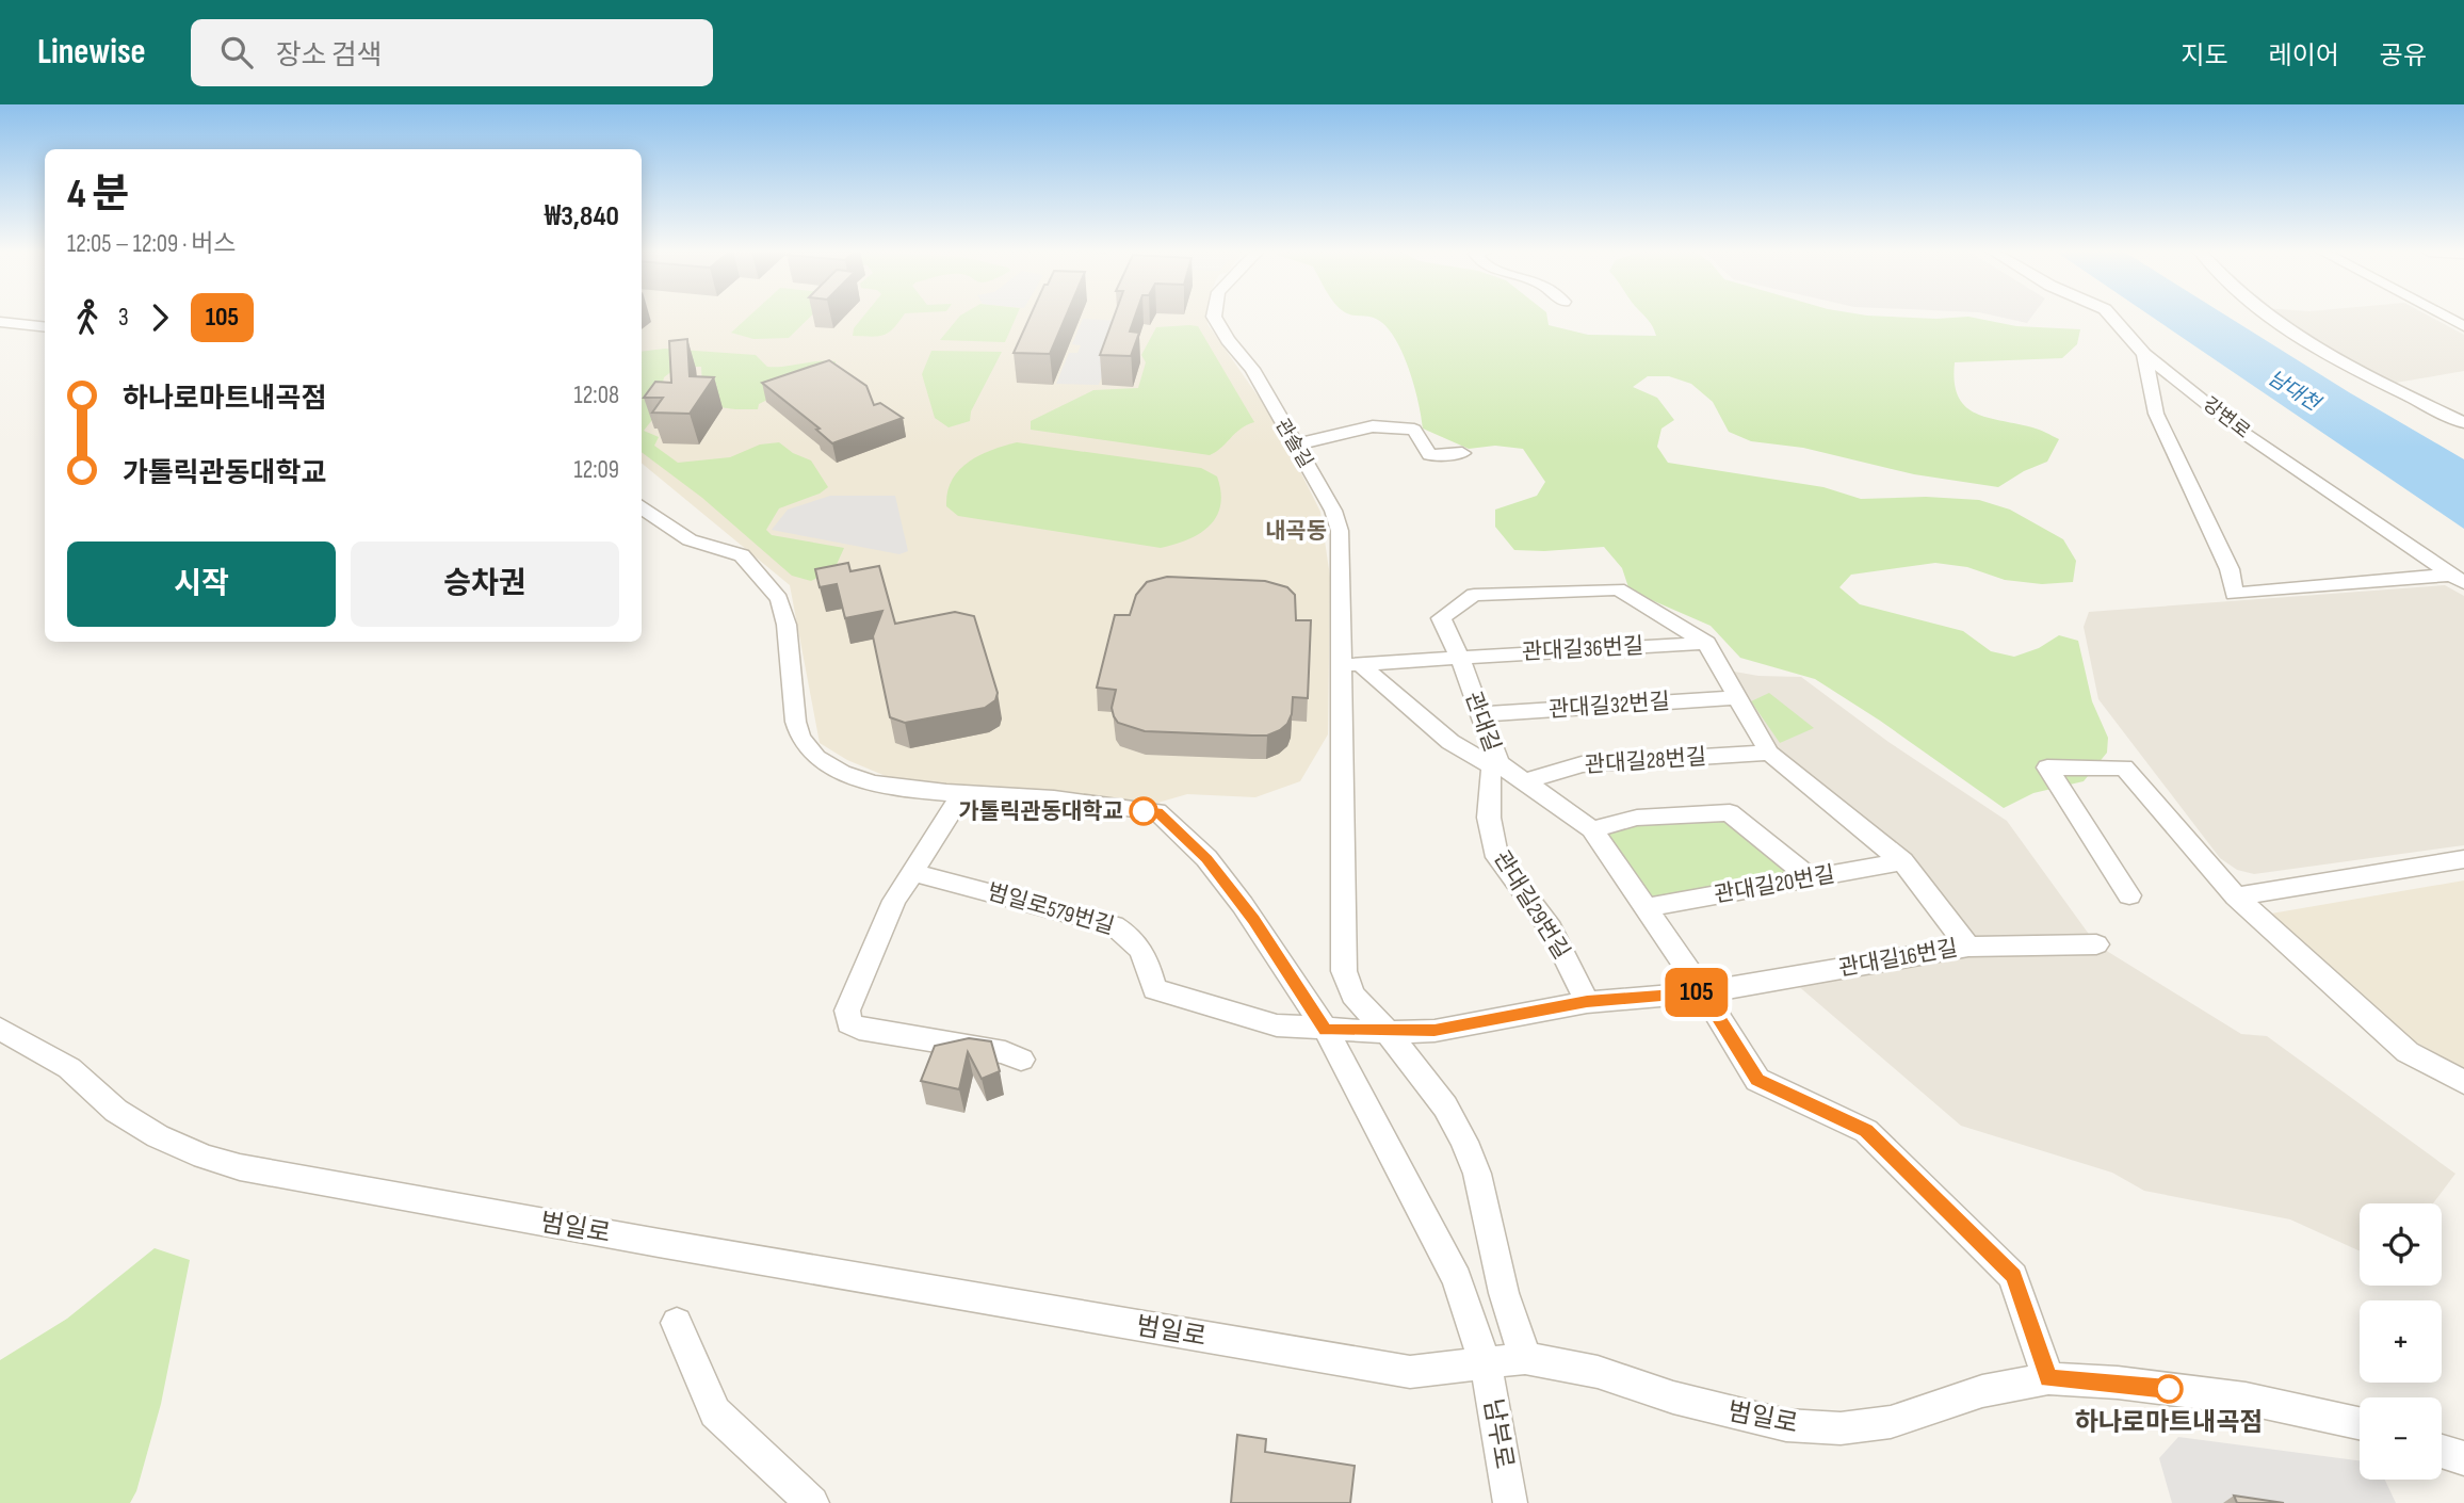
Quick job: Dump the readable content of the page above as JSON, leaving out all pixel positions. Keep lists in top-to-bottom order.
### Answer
{
  "streets": {
    "street": [
      "강변로",
      "관솔길",
      "관대길36번길",
      "관대길32번길",
      "관대길",
      "관대길28번길",
      "관대길20번길",
      "관대길29번길",
      "범일로579번길",
      "관대길16번길",
      "범일로",
      "남부로"
    ]
  },
  "crossings": [
    ["관솔길", "범일로579번길"],
    ["관솔길", "범일로"],
    ["관대길36번길", "관대길"],
    ["관대길32번길", "관대길"],
    ["관대길", "관대길28번길"],
    ["관대길", "관대길20번길"],
    ["관대길", "관대길29번길"],
    ["관대길", "범일로579번길"],
    ["관대길", "관대길16번길"],
    ["관대길", "범일로"],
    ["관대길29번길", "범일로579번길"],
    ["범일로579번길", "관대길16번길"],
    ["범일로", "남부로"]
  ],
  "districts": ["내곡동"],
  "water": ["남대천"],
  "places": ["가톨릭관동대학교", "하나로마트내곡점"],
  "lines": ["bus line 105"],
  "page": {
    "header": "Linewise",
    "search": "장소 검색",
    "nav": ["지도", "레이어", "공유"],
    "on_map": "105",
    "heading": ["4 분", "12:05 – 12:09 · 버스", "₩3,840"],
    "legs": ["3", "105"],
    "list": [
      {
        "name": "하나로마트내곡점",
        "value": "12:08"
      },
      {
        "name": "가톨릭관동대학교",
        "value": "12:09"
      }
    ],
    "buttons": ["시작", "승차권"],
    "map_buttons": ["+", "−"]
  }
}
